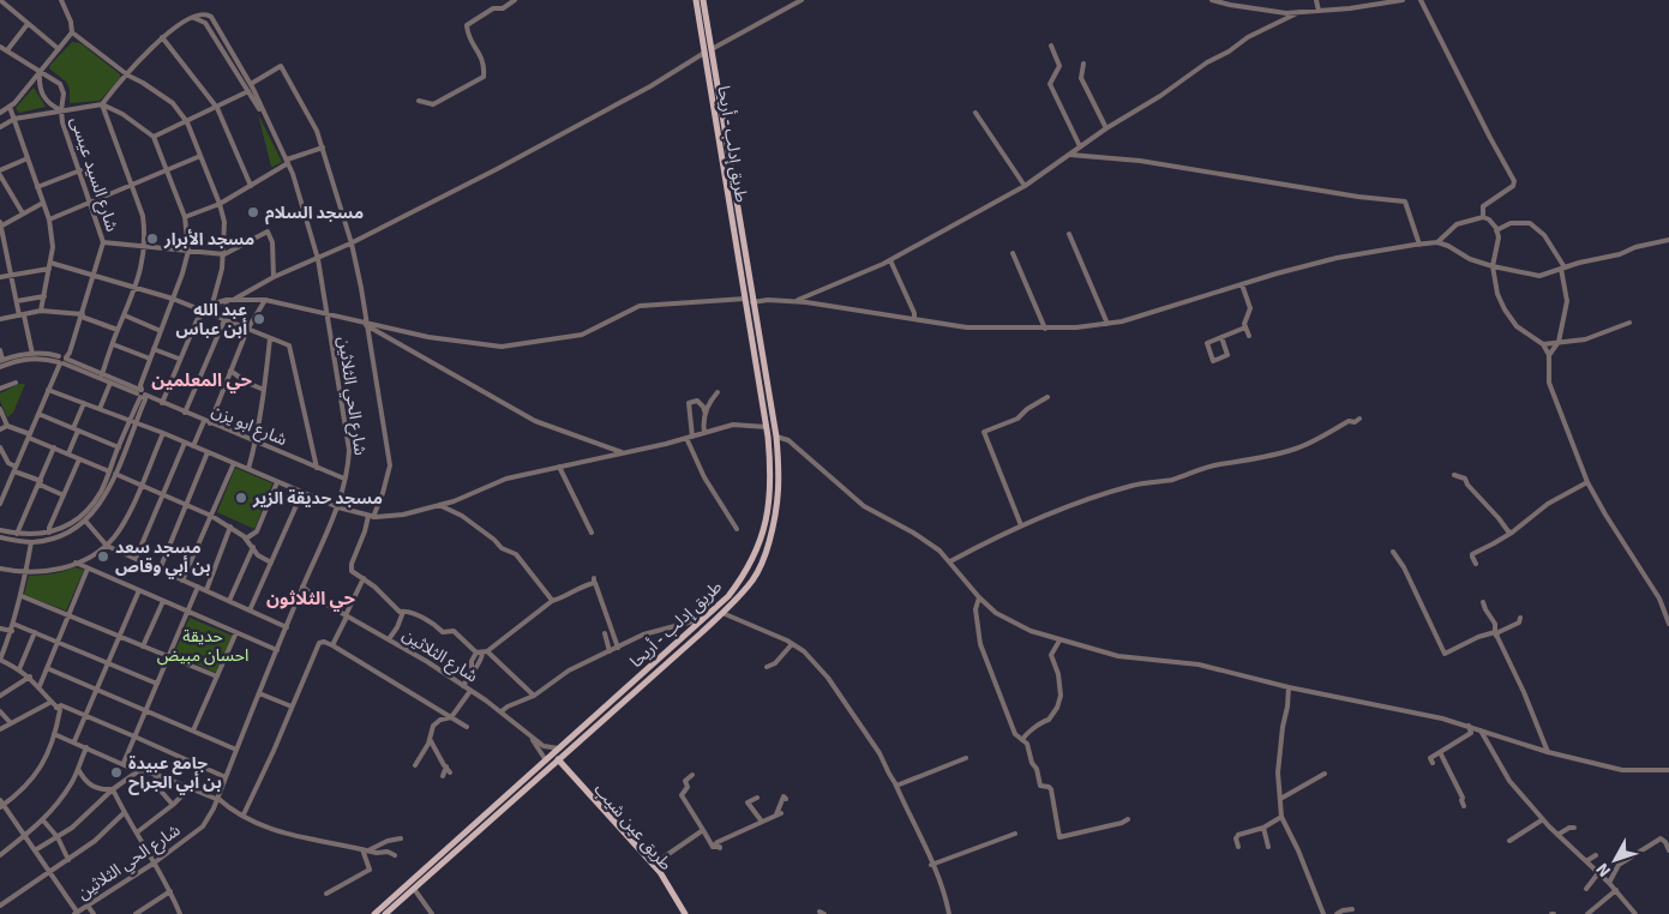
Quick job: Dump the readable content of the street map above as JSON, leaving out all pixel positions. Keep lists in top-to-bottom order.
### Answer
{
  "streets": {
    "main road": ["طريق إدلب - أريحا", "طريق عين شيب"],
    "street": [
      "شارع السيد عيسى",
      "شارع الحي الثلاثين",
      "شارع ابو يزن",
      "شارع الثلاثين"
    ]
  },
  "crossings": [
    ["طريق إدلب - أريحا", "شارع الثلاثين"],
    ["طريق إدلب - أريحا", "طريق عين شيب"],
    ["شارع الحي الثلاثين", "شارع ابو يزن"],
    ["شارع الحي الثلاثين", "شارع الثلاثين"]
  ],
  "districts": ["حي المعلمين", "حي الثلاثون"],
  "parks": ["حديقة احسان مبيض"],
  "places": [
    "مسجد السلام",
    "مسجد الأبرار",
    "عبد الله أبن عباس",
    "مسجد حديقة الزير",
    "مسجد سعد بن أبي وقاص",
    "جامع عبيدة بن أبي الجراح"
  ],
  "north": "bottom left"
}
